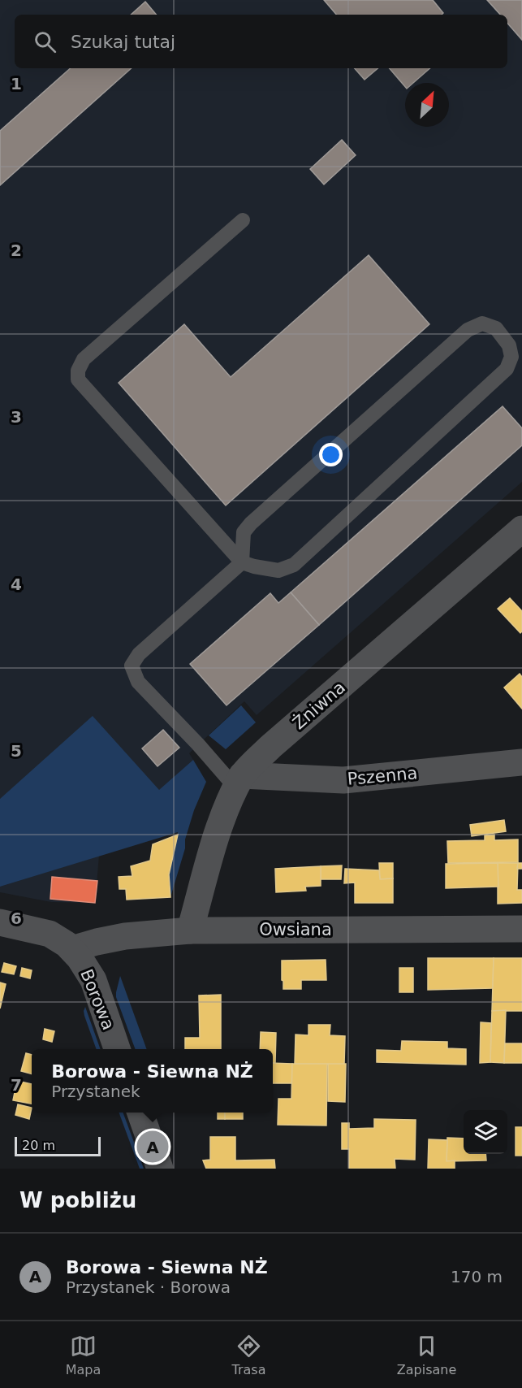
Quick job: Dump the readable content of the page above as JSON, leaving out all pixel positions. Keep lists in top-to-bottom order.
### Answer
{
  "streets": {
    "street": [
      "Żniwna",
      "Pszenna",
      "Owsiana",
      "Borowa"
    ]
  },
  "crossings": [
    ["Żniwna", "Pszenna"],
    ["Żniwna", "Owsiana"],
    ["Owsiana", "Borowa"]
  ],
  "scale_bar": "20 m",
  "north": "top right",
  "page": {
    "search": "Szukaj tutaj",
    "popup": ["Borowa - Siewna NŻ", "Przystanek"],
    "pins": "A",
    "scale": "20 m",
    "heading": "W pobliżu",
    "list": [
      {
        "mark": "A",
        "name": "Borowa - Siewna NŻ",
        "note": "Przystanek · Borowa",
        "value": "170 m"
      }
    ],
    "nav": ["Mapa", "Trasa", "Zapisane"]
  },
  "grid": {
    "rows": [
      "1",
      "2",
      "3",
      "4",
      "5",
      "6",
      "7"
    ]
  }
}
